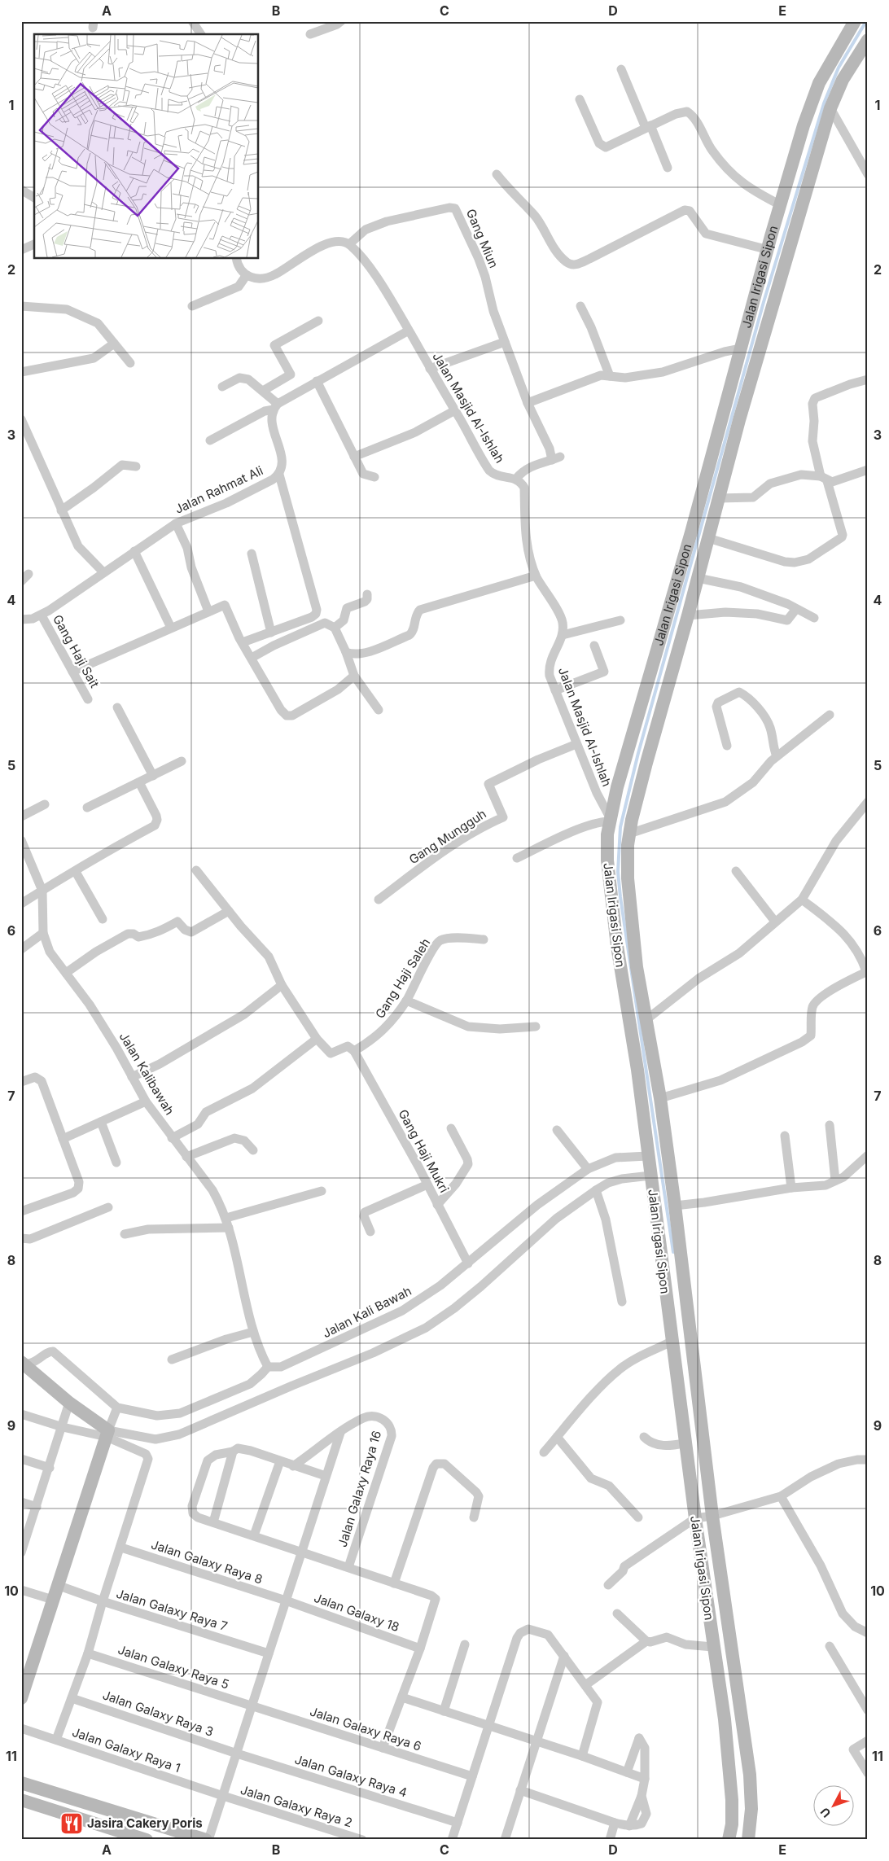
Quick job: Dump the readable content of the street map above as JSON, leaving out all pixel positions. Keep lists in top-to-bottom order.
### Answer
{
  "streets": {
    "street": [
      "Gang Miun",
      "Jalan Irigasi Sipon",
      "Jalan Masjid Al-Ishlah",
      "Jalan Rahmat Ali",
      "Gang Haji Sait",
      "Gang Mungguh",
      "Gang Haji Saleh",
      "Jalan Kalibawah",
      "Gang Haji Mukri",
      "Jalan Kali Bawah",
      "Jalan Galaxy Raya 16",
      "Jalan Galaxy Raya 8",
      "Jalan Galaxy Raya 7",
      "Jalan Galaxy 18",
      "Jalan Galaxy Raya 5",
      "Jalan Galaxy Raya 3",
      "Jalan Galaxy Raya 6",
      "Jalan Galaxy Raya 1",
      "Jalan Galaxy Raya 4",
      "Jalan Galaxy Raya 2"
    ]
  },
  "crossings": [
    ["Gang Miun", "Jalan Masjid Al-Ishlah"],
    ["Jalan Irigasi Sipon", "Jalan Masjid Al-Ishlah"],
    ["Jalan Irigasi Sipon", "Jalan Kali Bawah"],
    ["Jalan Masjid Al-Ishlah", "Gang Mungguh"],
    ["Jalan Rahmat Ali", "Gang Haji Sait"],
    ["Gang Haji Saleh", "Gang Haji Mukri"],
    ["Jalan Kalibawah", "Jalan Kali Bawah"],
    ["Gang Haji Mukri", "Jalan Kali Bawah"],
    ["Jalan Galaxy Raya 8", "Jalan Galaxy 18"],
    ["Jalan Galaxy Raya 5", "Jalan Galaxy Raya 6"],
    ["Jalan Galaxy Raya 3", "Jalan Galaxy Raya 4"],
    ["Jalan Galaxy Raya 1", "Jalan Galaxy Raya 2"]
  ],
  "places": {
    "restaurant": ["Jasira Cakery Poris"]
  },
  "north": "bottom left",
  "grid": {
    "columns": [
      "A",
      "B",
      "C",
      "D",
      "E"
    ],
    "rows": [
      "1",
      "2",
      "3",
      "4",
      "5",
      "6",
      "7",
      "8",
      "9",
      "10",
      "11"
    ]
  }
}
